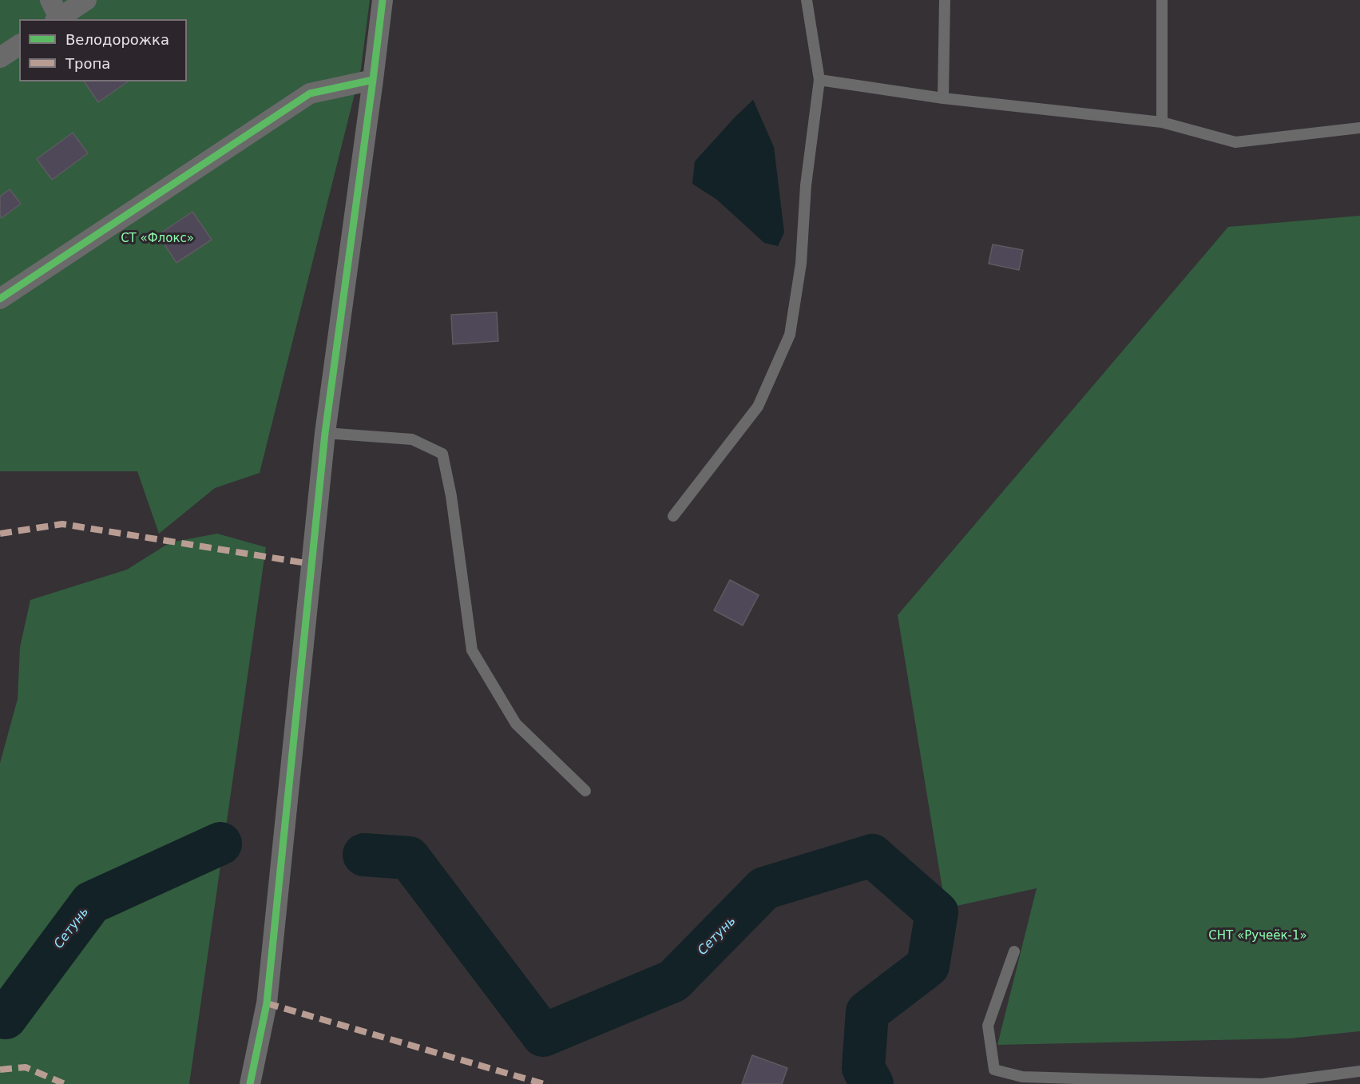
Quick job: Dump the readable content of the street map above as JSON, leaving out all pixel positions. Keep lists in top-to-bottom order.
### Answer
{
  "water": ["Сетунь"],
  "parks": ["СТ «Флокс»", "СНТ «Ручеёк-1»"],
  "legend": ["Велодорожка", "Тропа"]
}
